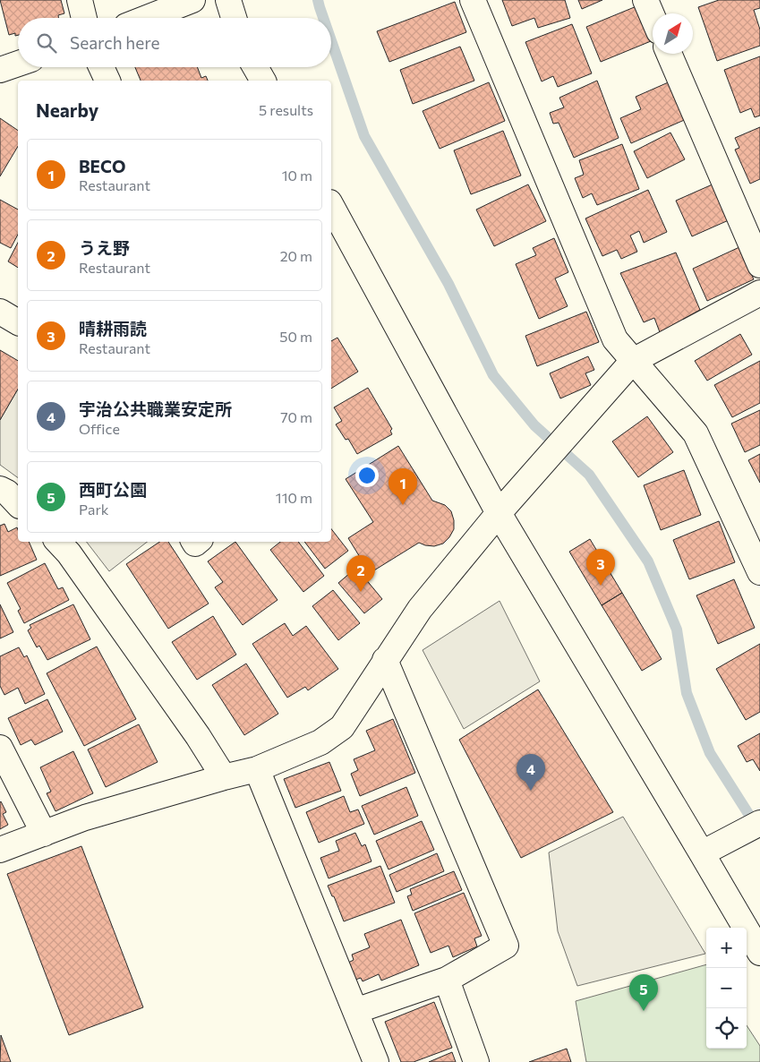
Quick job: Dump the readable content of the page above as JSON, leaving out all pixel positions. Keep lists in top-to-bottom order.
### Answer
{
  "north": "top right",
  "page": {
    "search": "Search here",
    "heading": ["Nearby", "5 results"],
    "list": [
      {
        "mark": "1",
        "name": "BECO",
        "note": "Restaurant",
        "value": "10 m"
      },
      {
        "mark": "2",
        "name": "うえ野",
        "note": "Restaurant",
        "value": "20 m"
      },
      {
        "mark": "3",
        "name": "晴耕雨読",
        "note": "Restaurant",
        "value": "50 m"
      },
      {
        "mark": "4",
        "name": "宇治公共職業安定所",
        "note": "Office",
        "value": "70 m"
      },
      {
        "mark": "5",
        "name": "西町公園",
        "note": "Park",
        "value": "110 m"
      }
    ],
    "pins": [
      "1",
      "3",
      "2",
      "4",
      "5"
    ],
    "map_buttons": ["+", "−"]
  }
}
